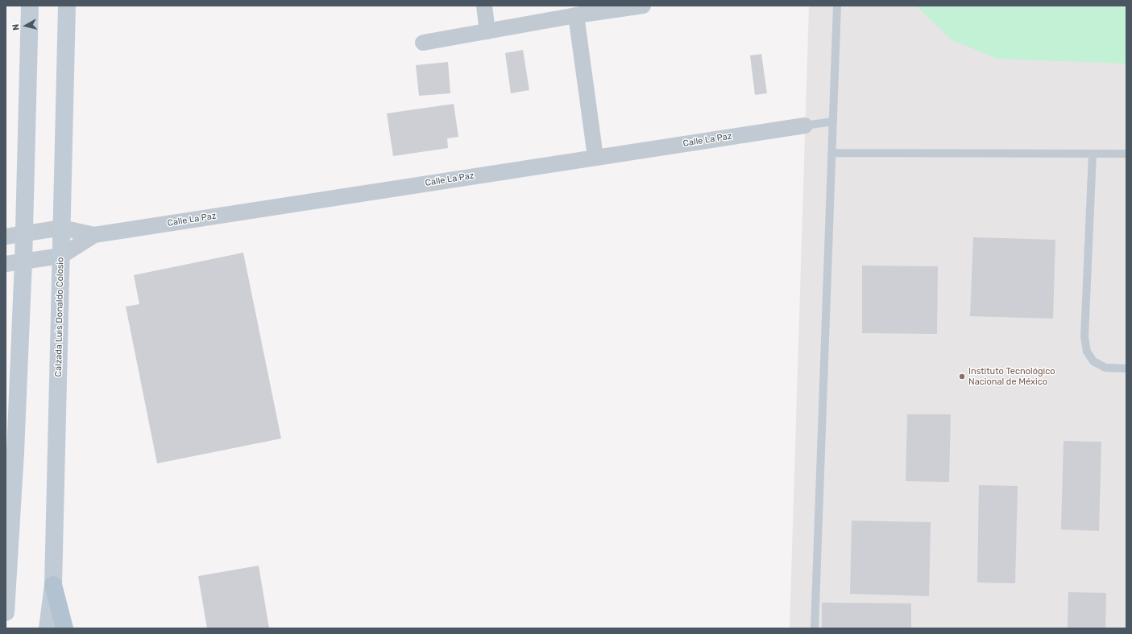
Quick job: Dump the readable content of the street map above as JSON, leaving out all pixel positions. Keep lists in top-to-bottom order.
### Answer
{
  "streets": {
    "main road": ["Calzada Luis Donaldo Colosio"],
    "street": ["Calle La Paz"]
  },
  "crossings": [
    ["Calle La Paz", "Calzada Luis Donaldo Colosio"]
  ],
  "places": ["Instituto Tecnológico Nacional de México"],
  "north": "left"
}
